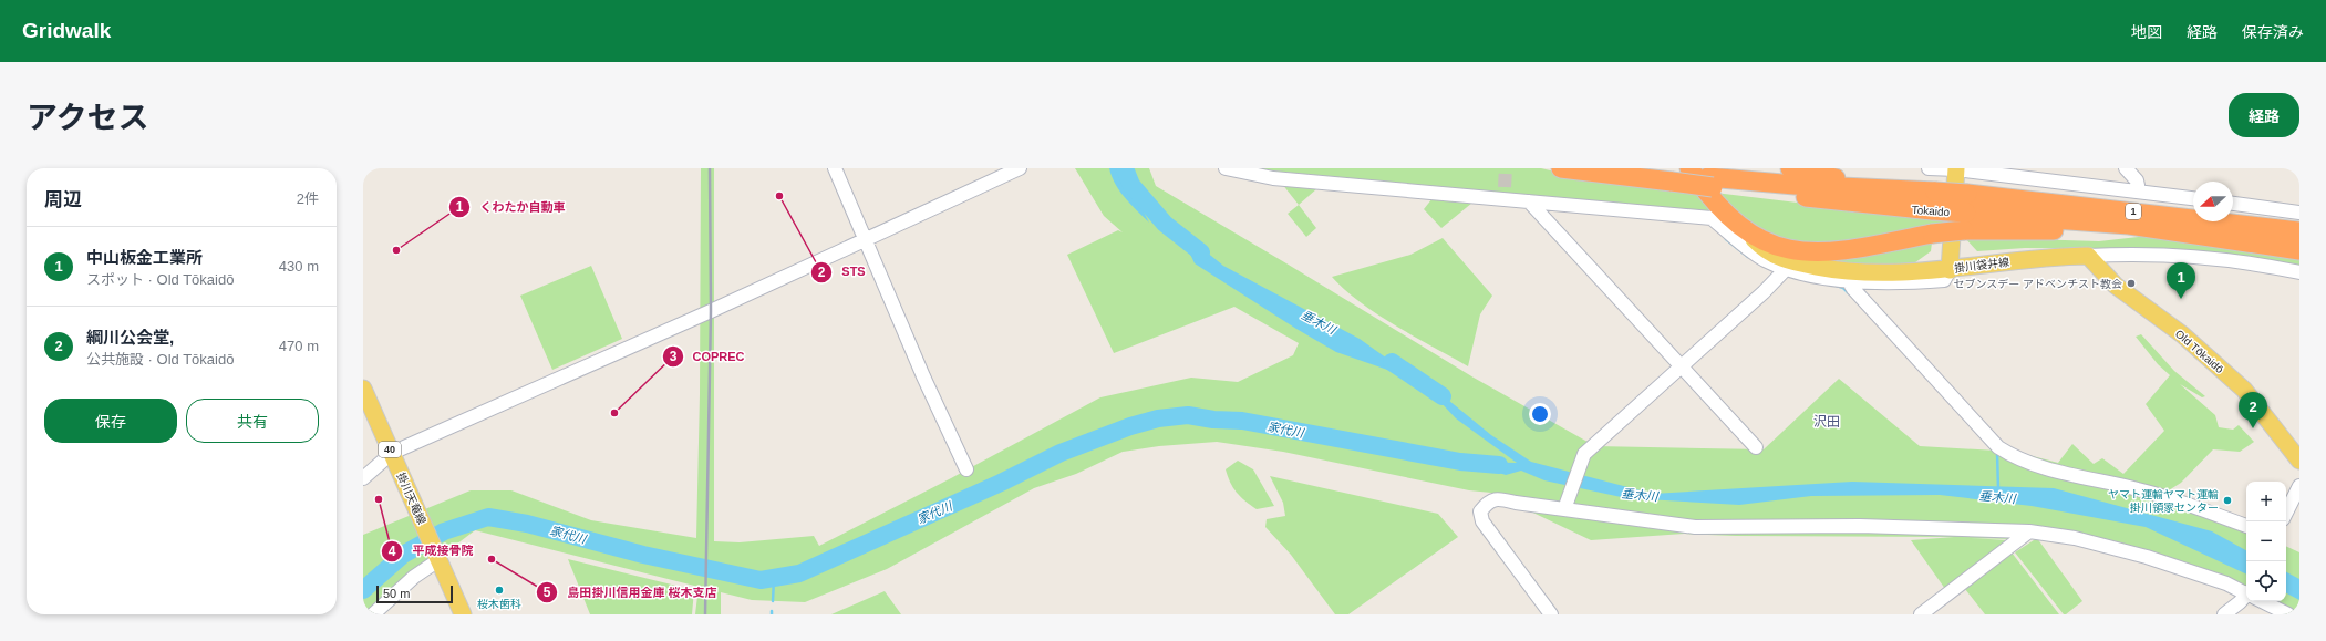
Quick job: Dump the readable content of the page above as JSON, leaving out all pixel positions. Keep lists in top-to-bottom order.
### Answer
{
  "streets": {
    "highway": ["Tokaido", "1"],
    "main road": [
      "掛川袋井線",
      "Old Tōkaidō",
      "40",
      "掛川天竜線"
    ]
  },
  "crossings": [
    ["Tokaido", "1"],
    ["掛川袋井線", "Old Tōkaidō"],
    ["40", "掛川天竜線"]
  ],
  "districts": ["沢田"],
  "water": ["垂木川", "家代川"],
  "places": [
    "STS",
    "くわたか自動車",
    "セブンスデー アドベンチスト教会",
    "COPREC",
    "平成接骨院",
    "ヤマト運輸ヤマト運輸 掛川領家センター",
    "島田掛川信用金庫 桜木支店",
    "桜木歯科"
  ],
  "scale_bar": "50 m",
  "north": "left",
  "page": {
    "header": "Gridwalk",
    "nav": ["地図", "経路", "保存済み"],
    "title": "アクセス",
    "buttons": [
      "経路",
      ["保存", "共有"]
    ],
    "heading": ["周辺", "2件"],
    "list": [
      {
        "mark": "1",
        "name": "中山板金工業所",
        "note": "スポット · Old Tōkaidō",
        "value": "430 m"
      },
      {
        "mark": "2",
        "name": "綱川公会堂,",
        "note": "公共施設 · Old Tōkaidō",
        "value": "470 m"
      }
    ],
    "pins": ["1", "2"],
    "map_buttons": ["+", "−"],
    "scale": "50 m"
  }
}
